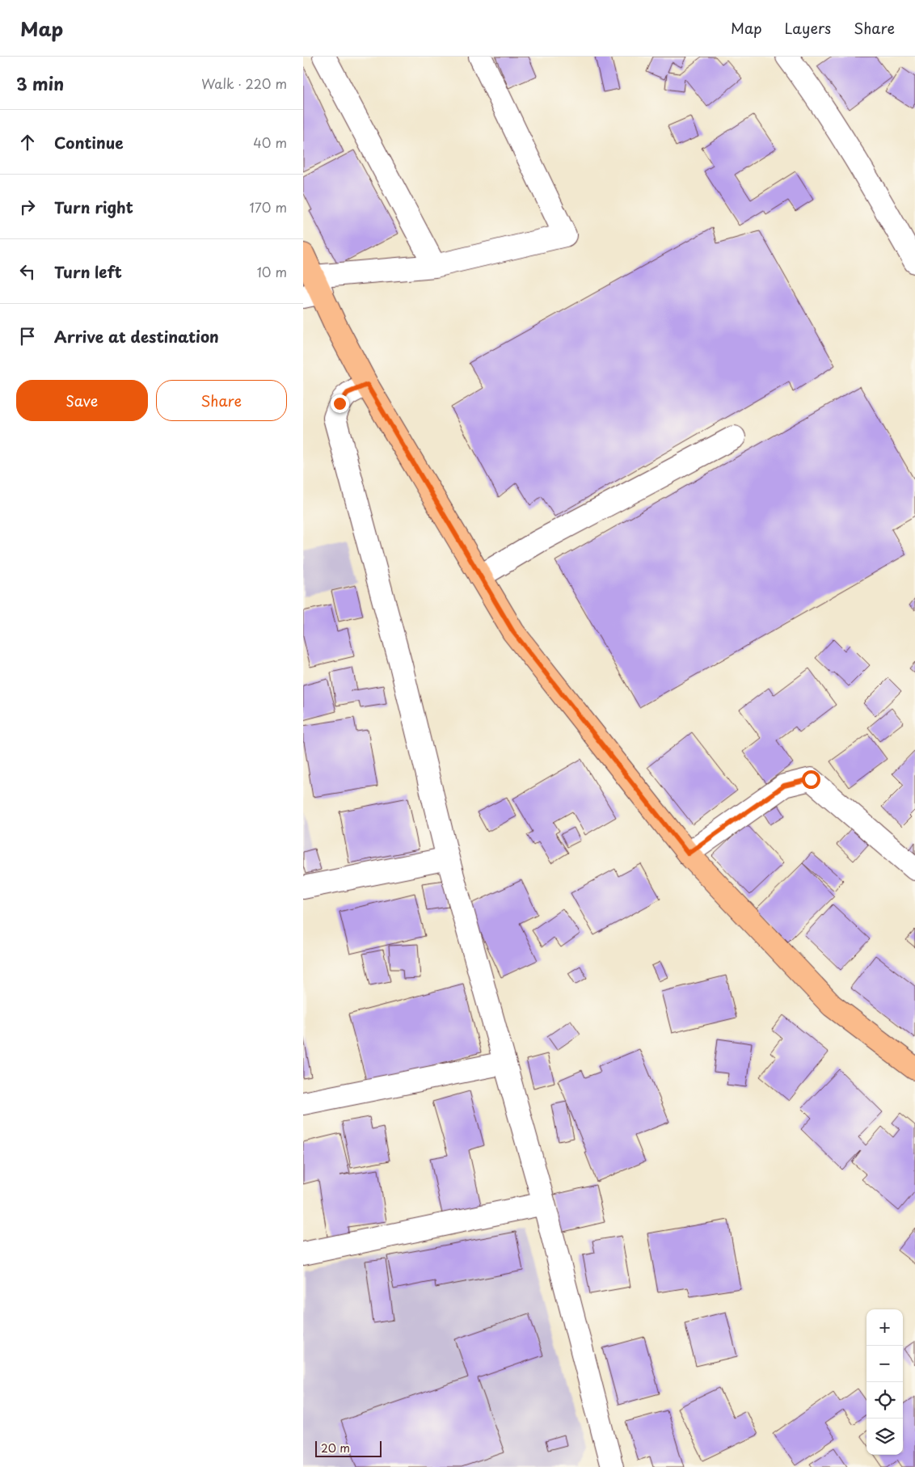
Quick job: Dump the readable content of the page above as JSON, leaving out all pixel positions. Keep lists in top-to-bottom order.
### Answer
{
  "scale_bar": "20 m",
  "page": {
    "header": "Map",
    "nav": ["Map", "Layers", "Share"],
    "heading": ["3 min", "Walk · 220 m"],
    "list": [
      ["Continue", "40 m"],
      ["Turn right", "170 m"],
      ["Turn left", "10 m"],
      "Arrive at destination"
    ],
    "buttons": ["Save", "Share"],
    "map_buttons": ["+", "−"],
    "scale": "20 m"
  }
}
